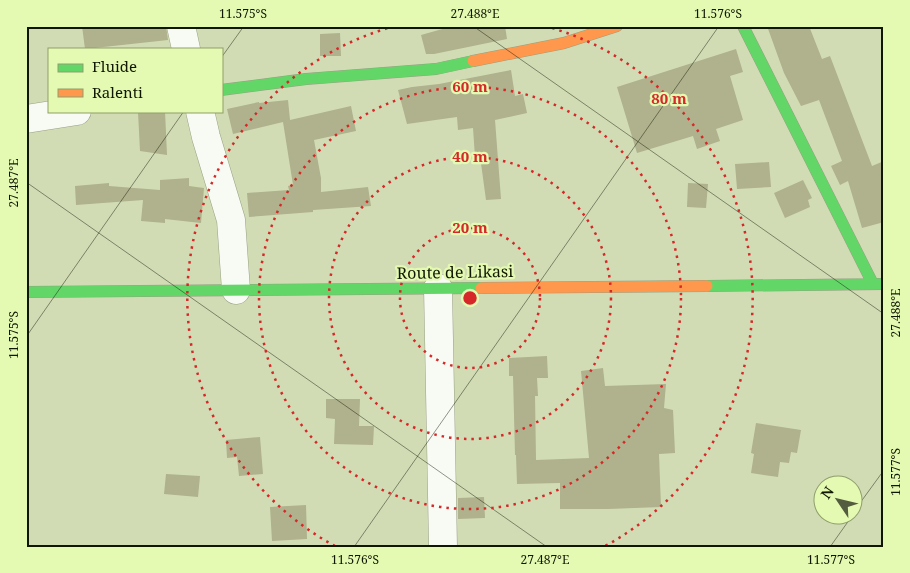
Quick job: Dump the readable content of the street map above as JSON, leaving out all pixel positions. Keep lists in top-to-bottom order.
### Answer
{
  "streets": {
    "main road": ["Route de Likasi"]
  },
  "legend": ["Fluide", "Ralenti"],
  "north": "top left",
  "coordinates": [
    "11.575°S",
    "27.488°E",
    "11.576°S",
    "27.487°E",
    "11.577°S"
  ],
  "rings": [
    "60 m",
    "80 m",
    "40 m",
    "20 m"
  ]
}
